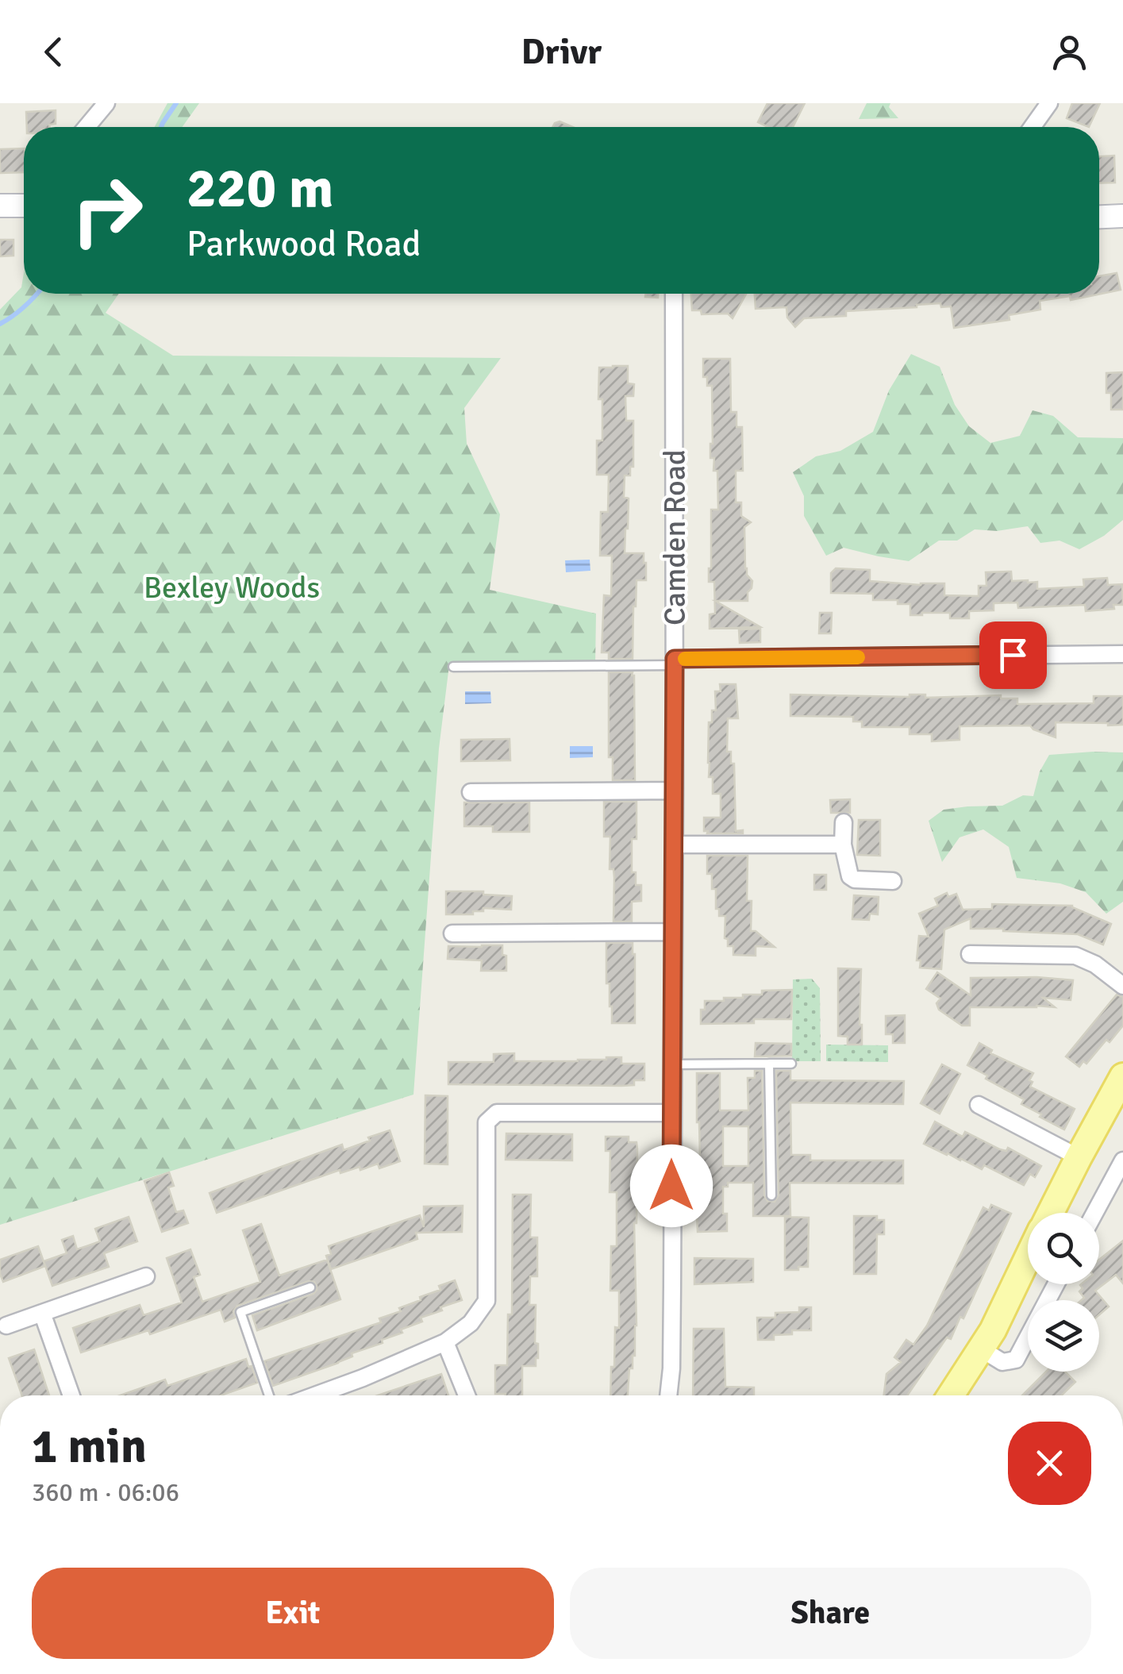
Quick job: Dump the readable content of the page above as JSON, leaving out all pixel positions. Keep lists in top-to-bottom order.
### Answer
{
  "streets": {
    "street": ["Camden Road"]
  },
  "parks": ["Bexley Woods"],
  "page": {
    "header": "Drivr",
    "turn": ["220 m", "Parkwood Road"],
    "heading": ["1 min", "360 m · 06:06"],
    "buttons": ["Exit", "Share"]
  }
}
